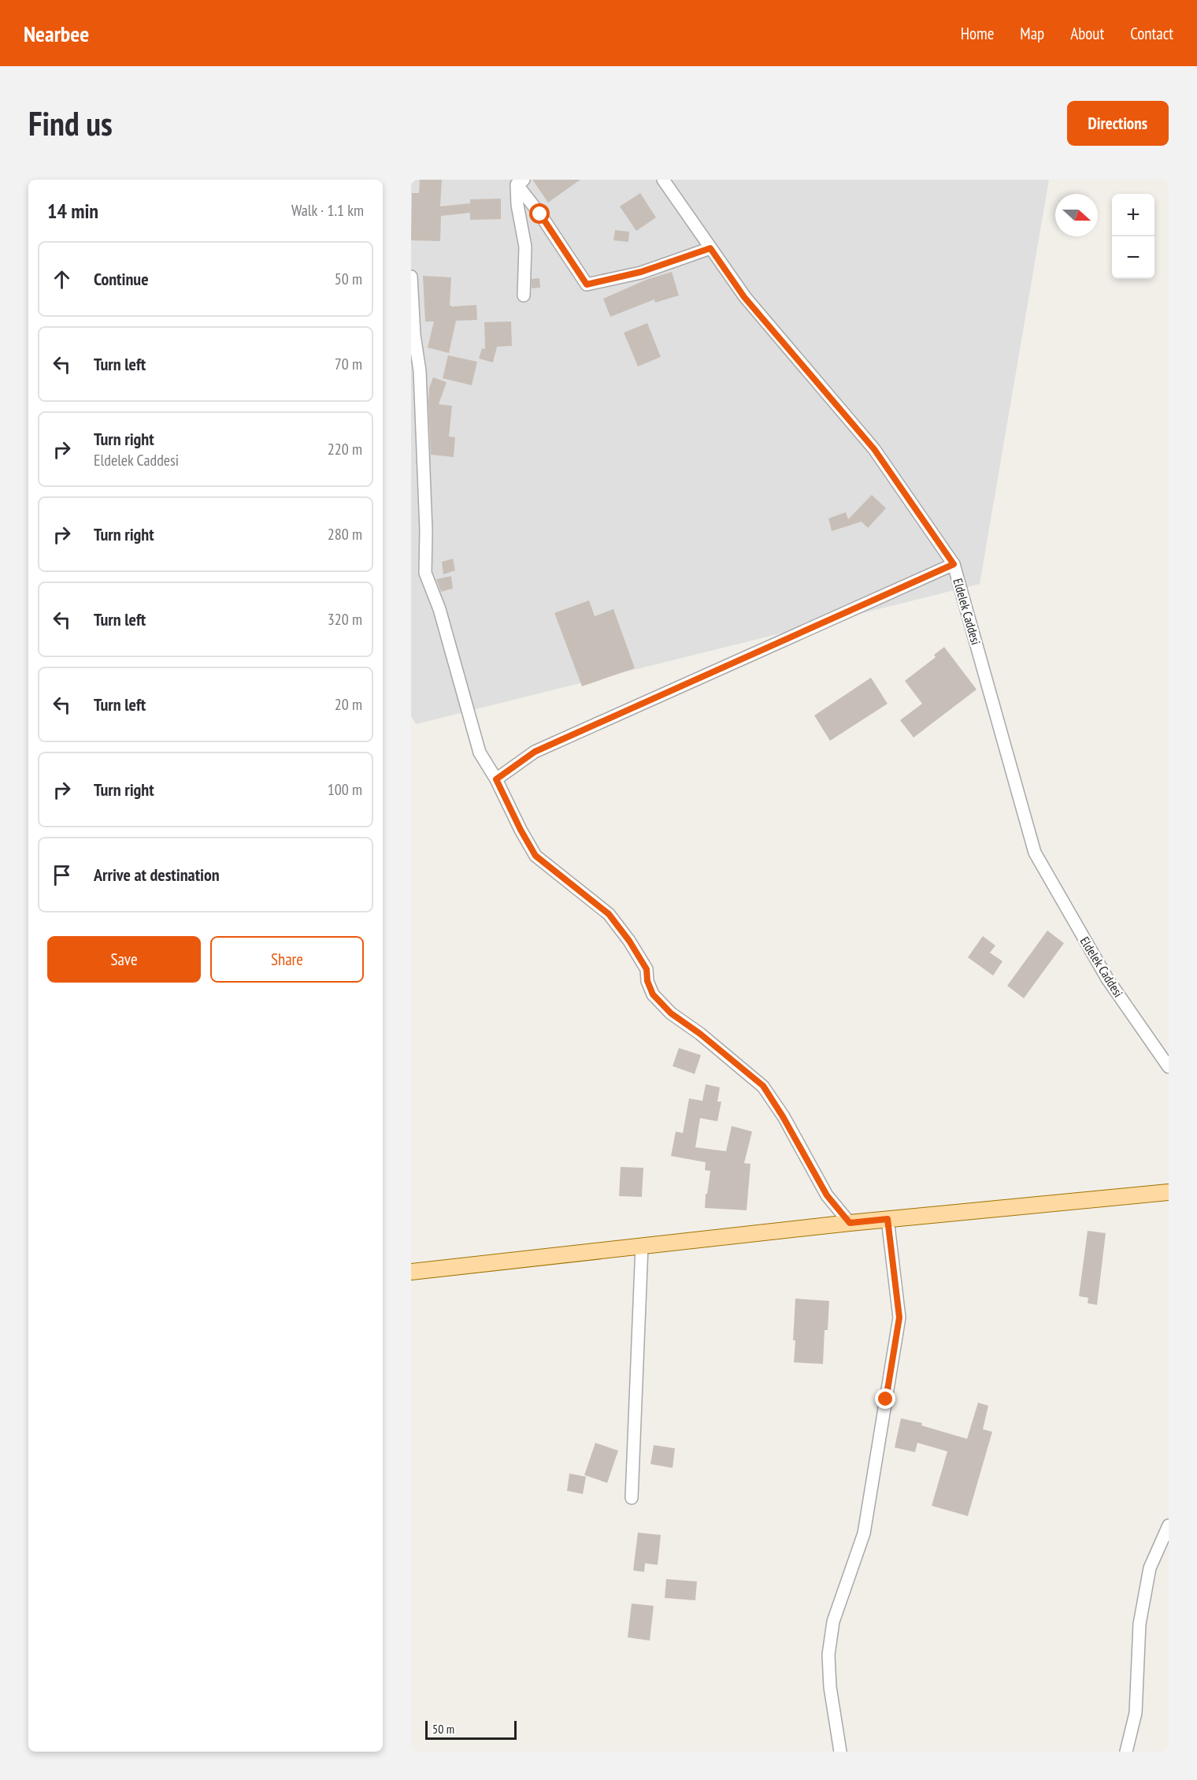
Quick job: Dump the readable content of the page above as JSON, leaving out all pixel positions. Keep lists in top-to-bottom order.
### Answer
{
  "streets": {
    "street": ["Eldelek Caddesi"]
  },
  "scale_bar": "50 m",
  "north": "right",
  "page": {
    "header": "Nearbee",
    "nav": [
      "Home",
      "Map",
      "About",
      "Contact"
    ],
    "buttons": [
      "Directions",
      ["Save", "Share"]
    ],
    "title": "Find us",
    "heading": ["14 min", "Walk · 1.1 km"],
    "map_buttons": ["+", "−"],
    "list": [
      ["Continue", "50 m"],
      ["Turn left", "70 m"],
      ["Turn right", "Eldelek Caddesi", "220 m"],
      ["Turn right", "280 m"],
      ["Turn left", "320 m"],
      ["Turn left", "20 m"],
      ["Turn right", "100 m"],
      "Arrive at destination"
    ],
    "scale": "50 m"
  }
}
